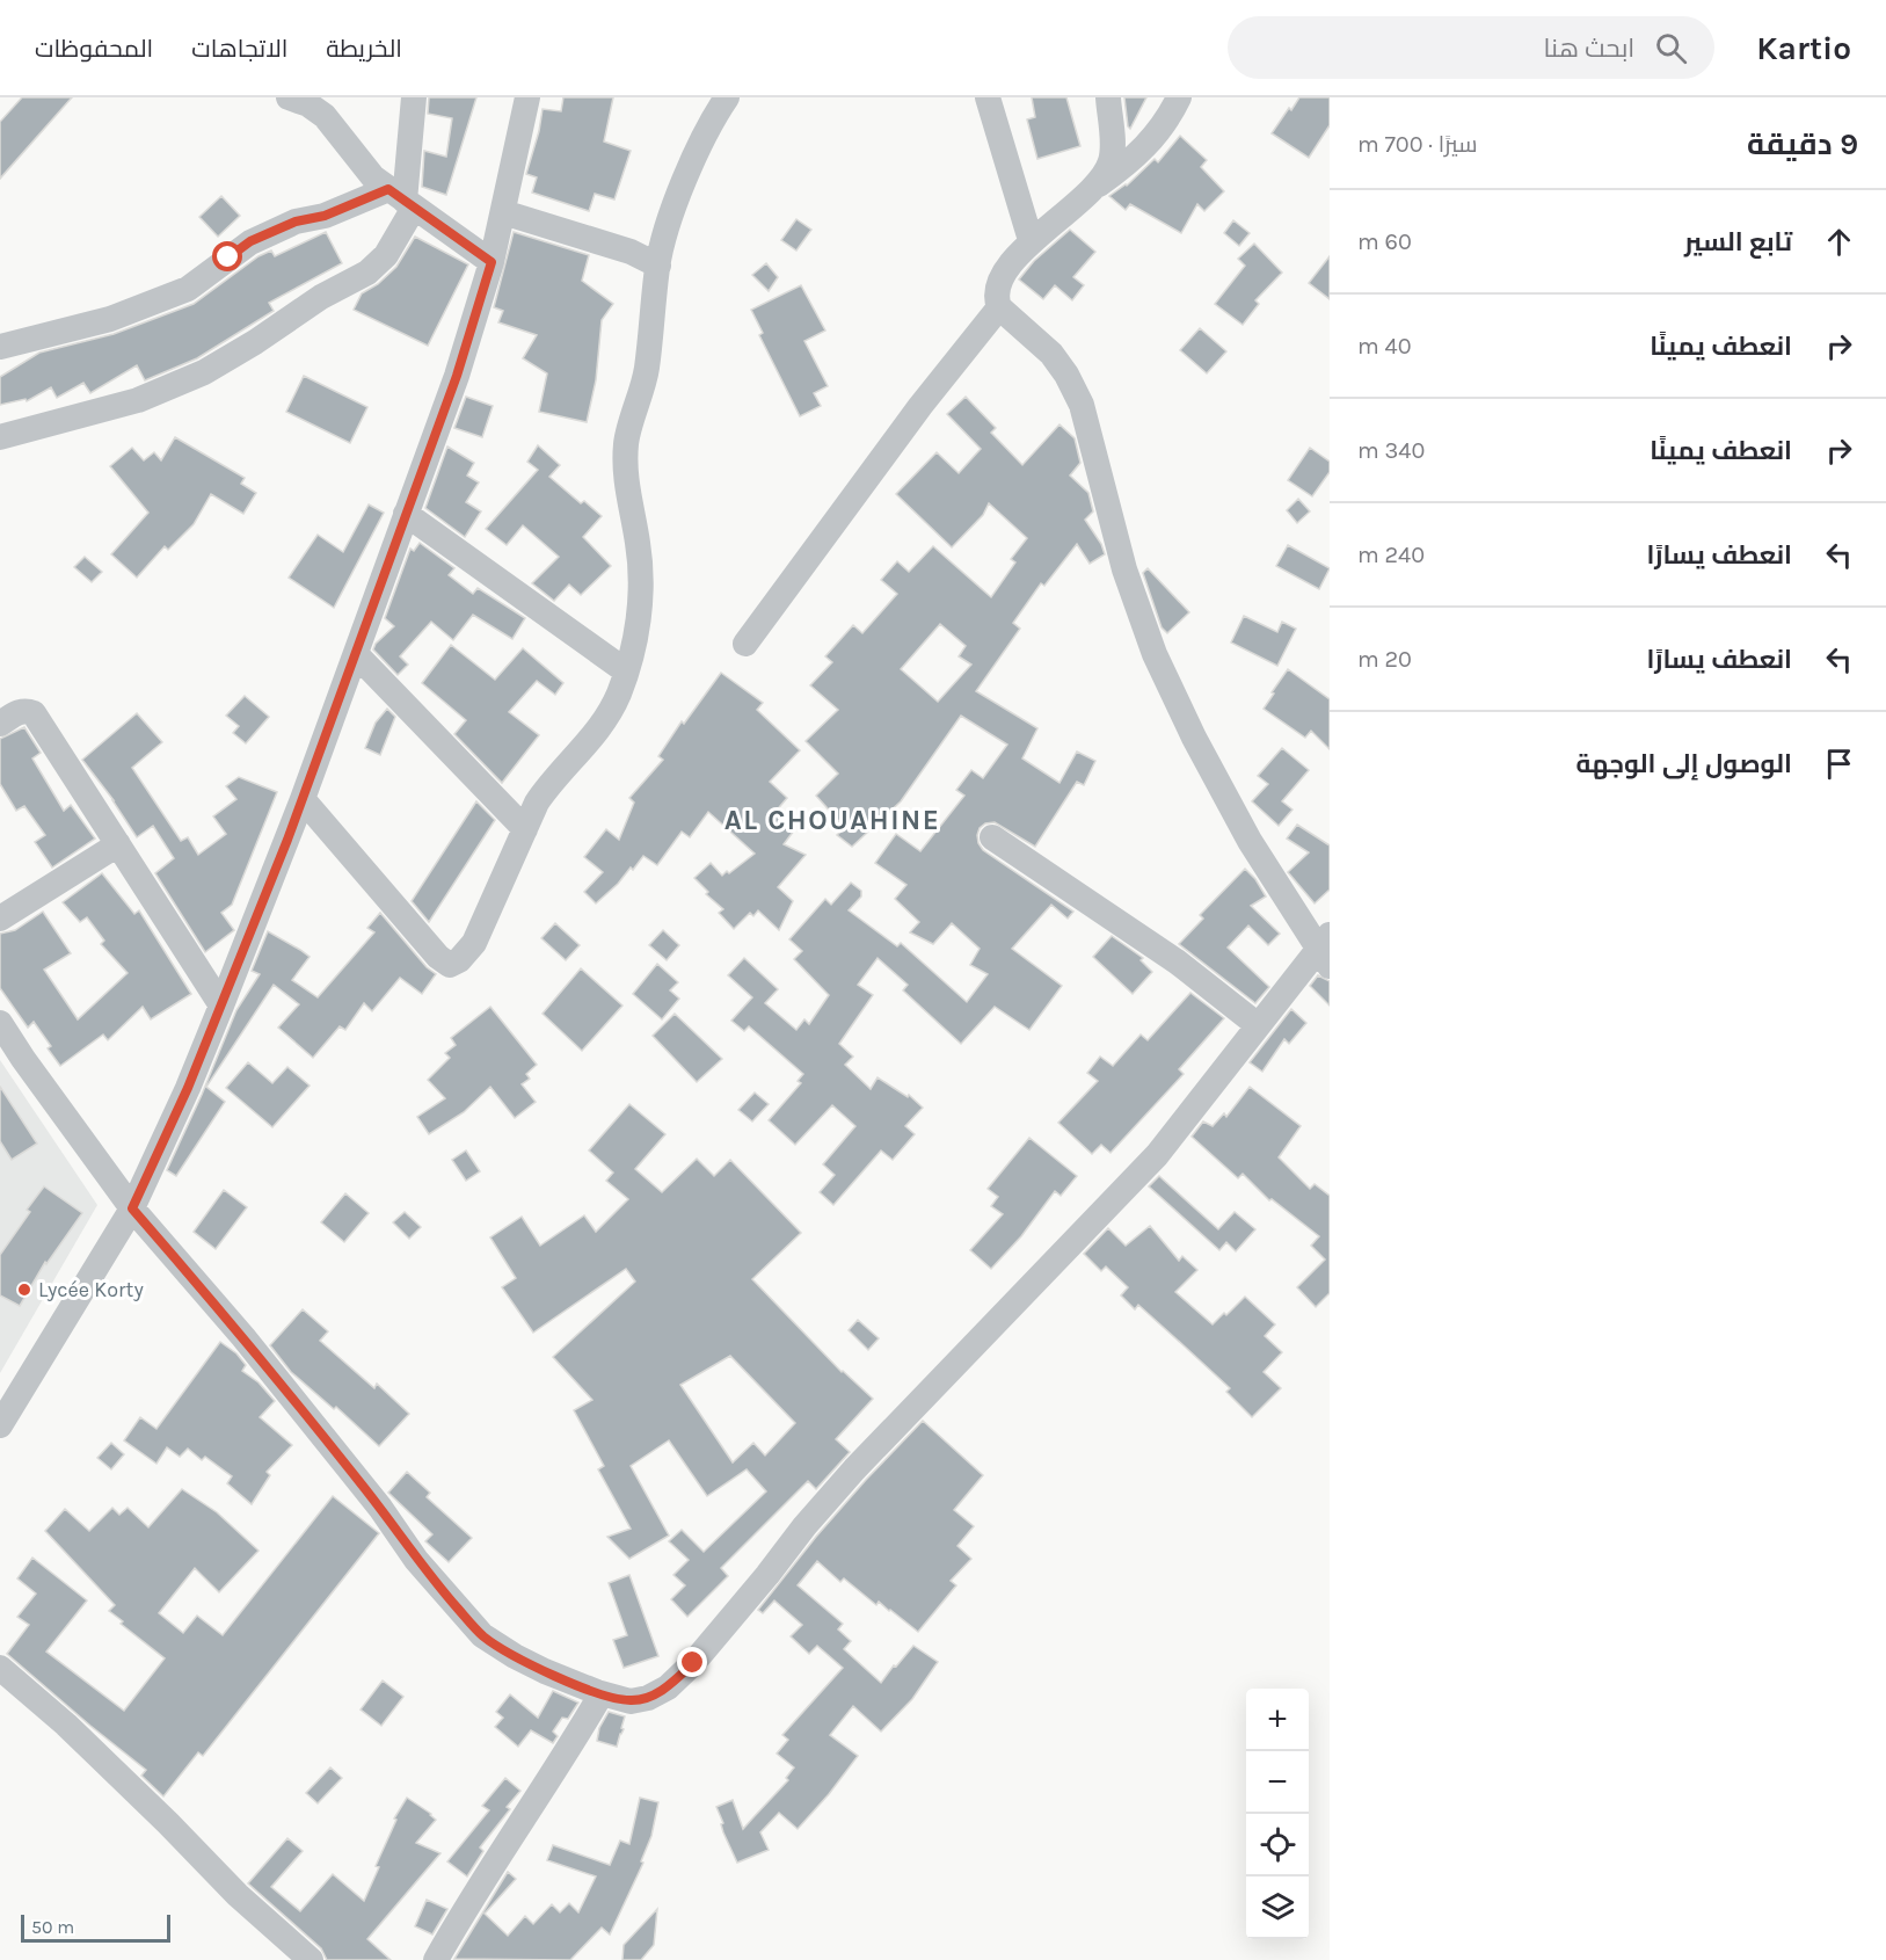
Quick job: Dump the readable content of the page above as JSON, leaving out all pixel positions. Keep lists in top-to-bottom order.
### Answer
{
  "districts": ["AL CHOUAHINE"],
  "places": ["Lycée Korty"],
  "scale_bar": "50 m",
  "page": {
    "header": "Kartio",
    "search": "ابحث هنا",
    "nav": ["الخريطة", "الاتجاهات", "المحفوظات"],
    "heading": ["9 دقيقة", "سيرًا · 700 m"],
    "list": [
      ["تابع السير", "60 m"],
      ["انعطف يمينًا", "40 m"],
      ["انعطف يمينًا", "340 m"],
      ["انعطف يسارًا", "240 m"],
      ["انعطف يسارًا", "20 m"],
      "الوصول إلى الوجهة"
    ],
    "map_buttons": ["+", "−"],
    "scale": "50 m"
  }
}
